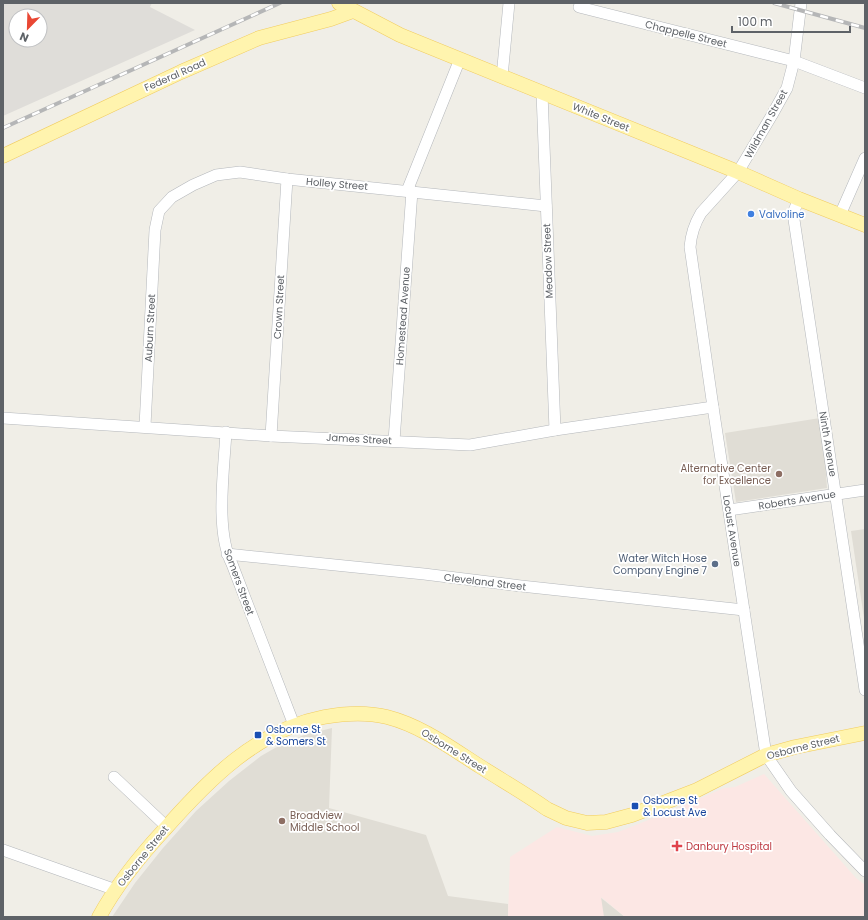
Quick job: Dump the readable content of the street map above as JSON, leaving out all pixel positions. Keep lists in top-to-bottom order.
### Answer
{
  "streets": {
    "main road": ["Federal Road", "White Street", "Osborne Street"],
    "street": [
      "Chappelle Street",
      "Wildman Street",
      "Holley Street",
      "Meadow Street",
      "Crown Street",
      "Homestead Avenue",
      "Auburn Street",
      "James Street",
      "Ninth Avenue",
      "Roberts Avenue",
      "Locust Avenue",
      "Somers Street",
      "Cleveland Street"
    ]
  },
  "crossings": [
    ["Chappelle Street", "Wildman Street"],
    ["Federal Road", "White Street"],
    ["White Street", "Wildman Street"],
    ["White Street", "Meadow Street"],
    ["White Street", "Homestead Avenue"],
    ["White Street", "Ninth Avenue"],
    ["White Street", "Locust Avenue"],
    ["Wildman Street", "Locust Avenue"],
    ["Holley Street", "Meadow Street"],
    ["Holley Street", "Crown Street"],
    ["Holley Street", "Homestead Avenue"],
    ["Holley Street", "Auburn Street"],
    ["Meadow Street", "James Street"],
    ["Crown Street", "James Street"],
    ["Homestead Avenue", "James Street"],
    ["Auburn Street", "James Street"],
    ["James Street", "Locust Avenue"],
    ["James Street", "Somers Street"],
    ["Ninth Avenue", "Roberts Avenue"],
    ["Roberts Avenue", "Locust Avenue"],
    ["Locust Avenue", "Cleveland Street"],
    ["Locust Avenue", "Osborne Street"],
    ["Somers Street", "Cleveland Street"],
    ["Somers Street", "Osborne Street"]
  ],
  "places": {
    "other": [
      "Valvoline",
      "Alternative Center for Excellence",
      "Water Witch Hose Company Engine 7",
      "Broadview Middle School"
    ],
    "transit": ["Osborne St & Somers St", "Osborne St & Locust Ave"],
    "health": ["Danbury Hospital"]
  },
  "scale_bar": "100 m",
  "north": "bottom left"
}
